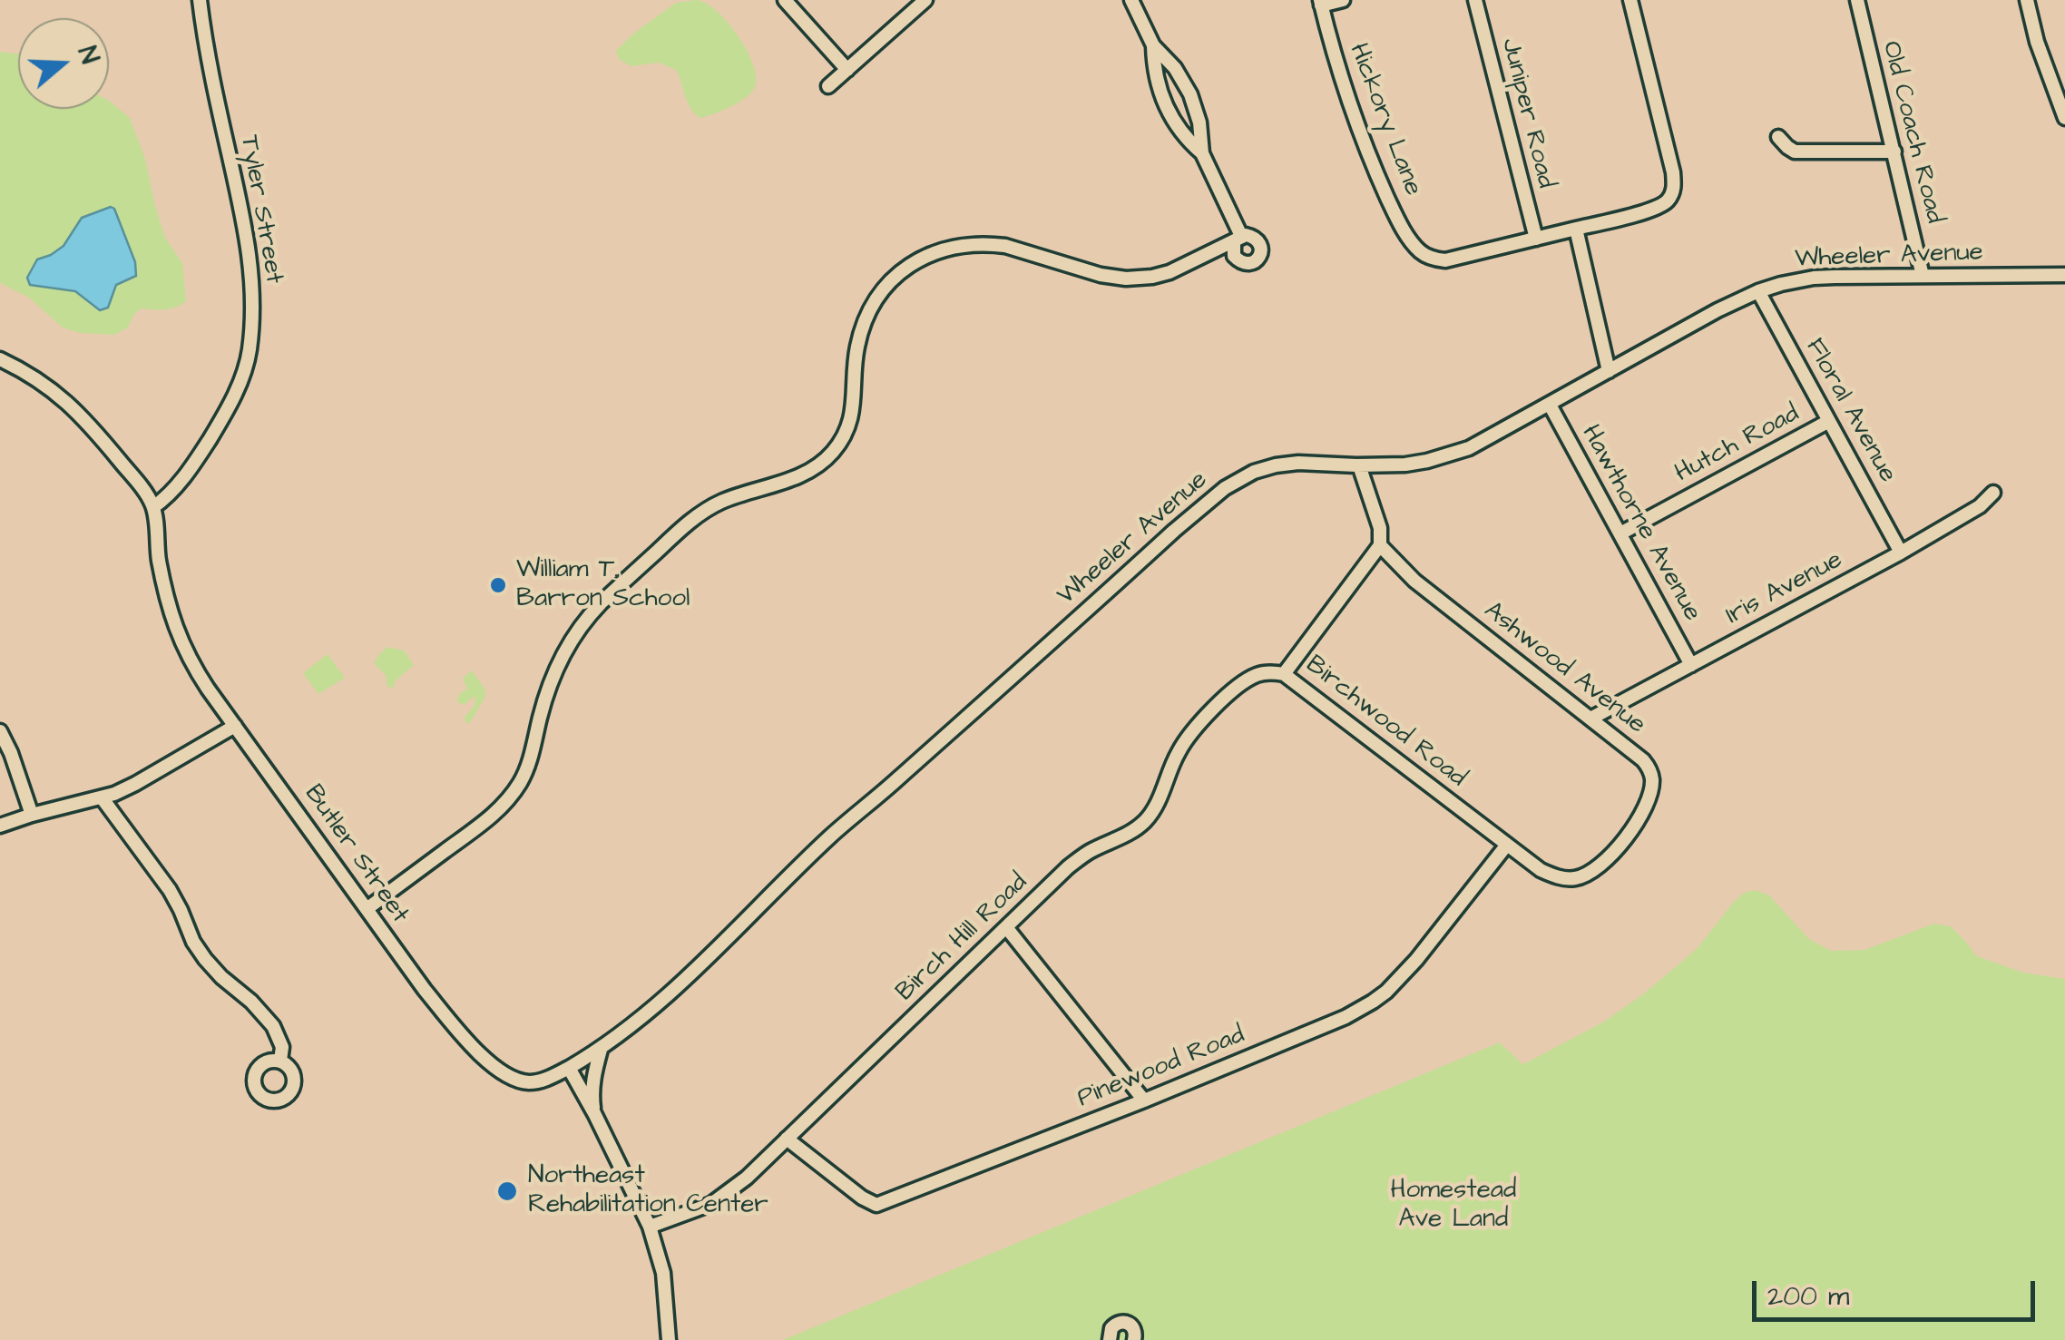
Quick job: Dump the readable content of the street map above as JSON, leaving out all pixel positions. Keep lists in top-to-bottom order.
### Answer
{
  "streets": {
    "street": [
      "Juniper Road",
      "Hickory Lane",
      "Old Coach Road",
      "Tyler Street",
      "Wheeler Avenue",
      "Floral Avenue",
      "Hutch Road",
      "Hawthorne Avenue",
      "Iris Avenue",
      "Ashwood Avenue",
      "Birchwood Road",
      "Butler Street",
      "Birch Hill Road",
      "Pinewood Road"
    ]
  },
  "crossings": [
    ["Juniper Road", "Hickory Lane"],
    ["Old Coach Road", "Wheeler Avenue"],
    ["Tyler Street", "Butler Street"],
    ["Wheeler Avenue", "Floral Avenue"],
    ["Wheeler Avenue", "Hawthorne Avenue"],
    ["Wheeler Avenue", "Butler Street"],
    ["Floral Avenue", "Hutch Road"],
    ["Floral Avenue", "Iris Avenue"],
    ["Hutch Road", "Hawthorne Avenue"],
    ["Hawthorne Avenue", "Iris Avenue"],
    ["Iris Avenue", "Ashwood Avenue"],
    ["Ashwood Avenue", "Birchwood Road"],
    ["Birchwood Road", "Birch Hill Road"],
    ["Birchwood Road", "Pinewood Road"],
    ["Birch Hill Road", "Pinewood Road"]
  ],
  "parks": ["Homestead Ave Land"],
  "places": ["William T. Barron School", "Northeast Rehabilitation Center"],
  "scale_bar": "200 m",
  "north": "right"
}
